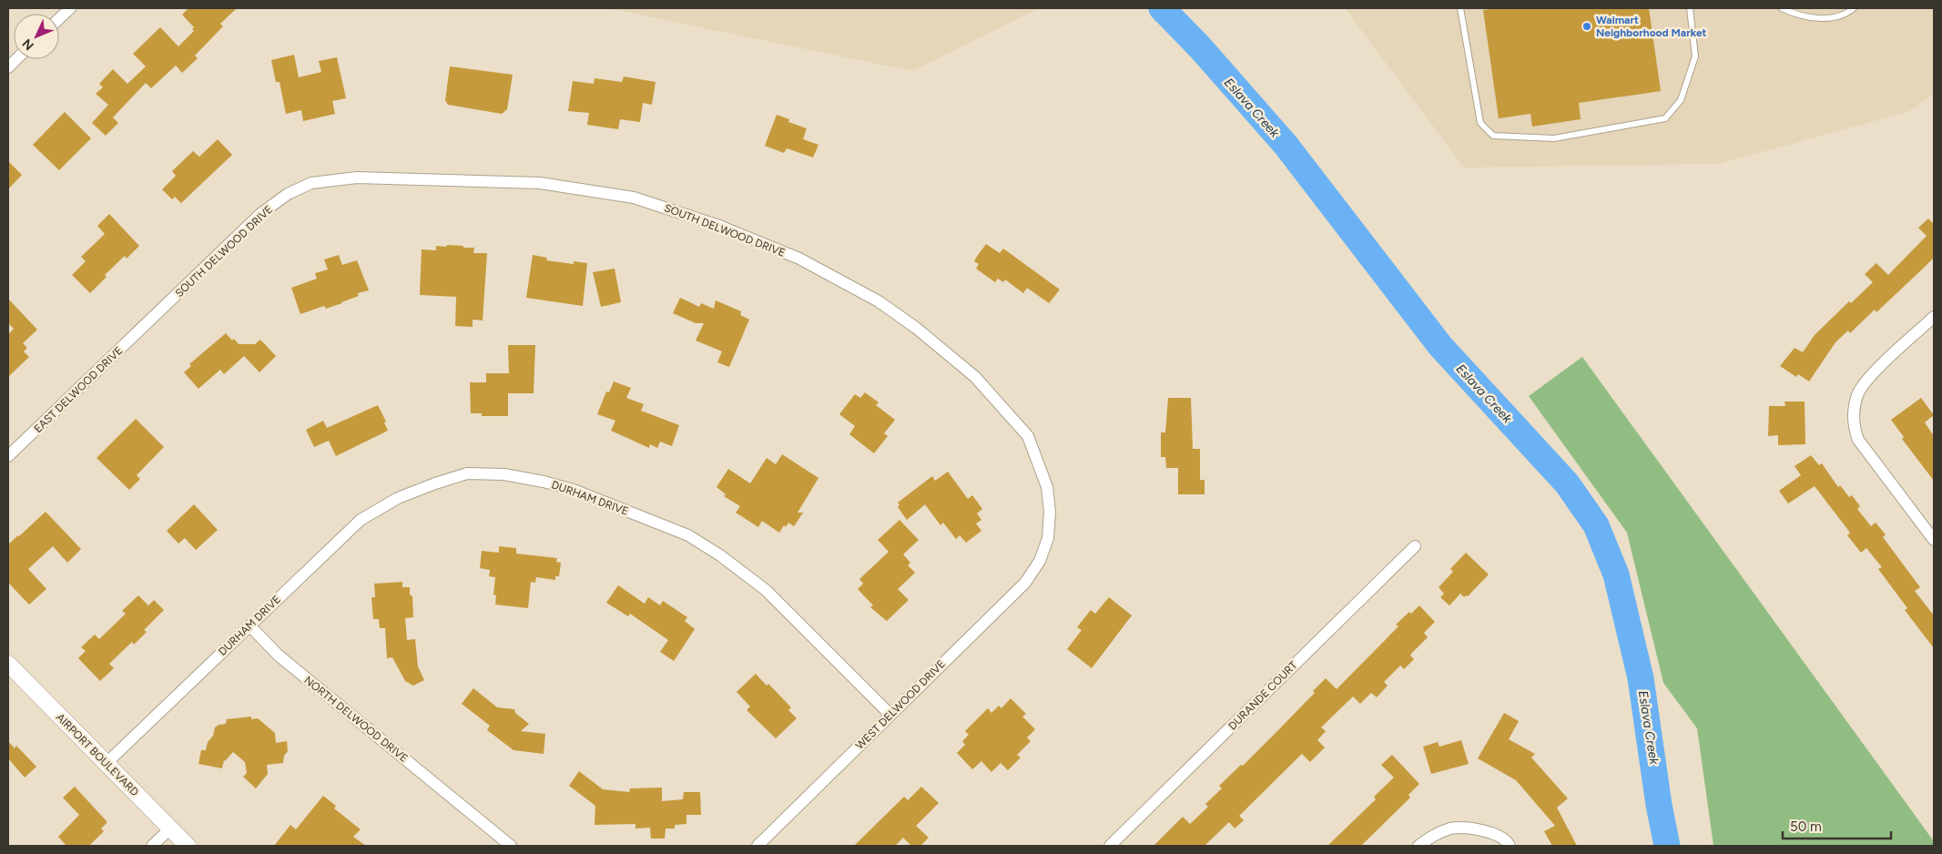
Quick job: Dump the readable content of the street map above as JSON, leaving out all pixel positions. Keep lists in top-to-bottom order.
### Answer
{
  "streets": {
    "main road": ["AIRPORT BOULEVARD"],
    "street": [
      "SOUTH DELWOOD DRIVE",
      "EAST DELWOOD DRIVE",
      "DURHAM DRIVE",
      "DURANDE COURT",
      "WEST DELWOOD DRIVE",
      "NORTH DELWOOD DRIVE"
    ]
  },
  "crossings": [
    ["SOUTH DELWOOD DRIVE", "EAST DELWOOD DRIVE"],
    ["SOUTH DELWOOD DRIVE", "WEST DELWOOD DRIVE"],
    ["DURHAM DRIVE", "WEST DELWOOD DRIVE"],
    ["DURHAM DRIVE", "NORTH DELWOOD DRIVE"],
    ["DURHAM DRIVE", "AIRPORT BOULEVARD"]
  ],
  "water": ["Eslava Creek"],
  "places": ["Walmart Neighborhood Market"],
  "scale_bar": "50 m",
  "north": "bottom left"
}
